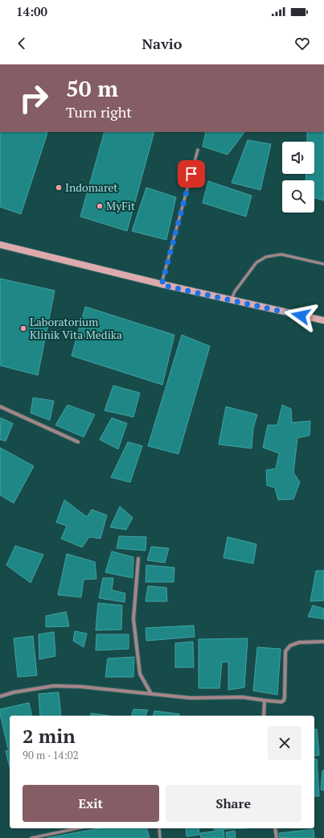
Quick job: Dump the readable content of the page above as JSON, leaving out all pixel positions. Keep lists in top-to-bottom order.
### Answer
{
  "places": ["Indomaret", "MyFit", "Laboratorium Klinik Vita Medika"],
  "page": {
    "status": "14:00",
    "header": "Navio",
    "turn": ["50 m", "Turn right"],
    "heading": ["2 min", "90 m · 14:02"],
    "buttons": ["Exit", "Share"]
  }
}
